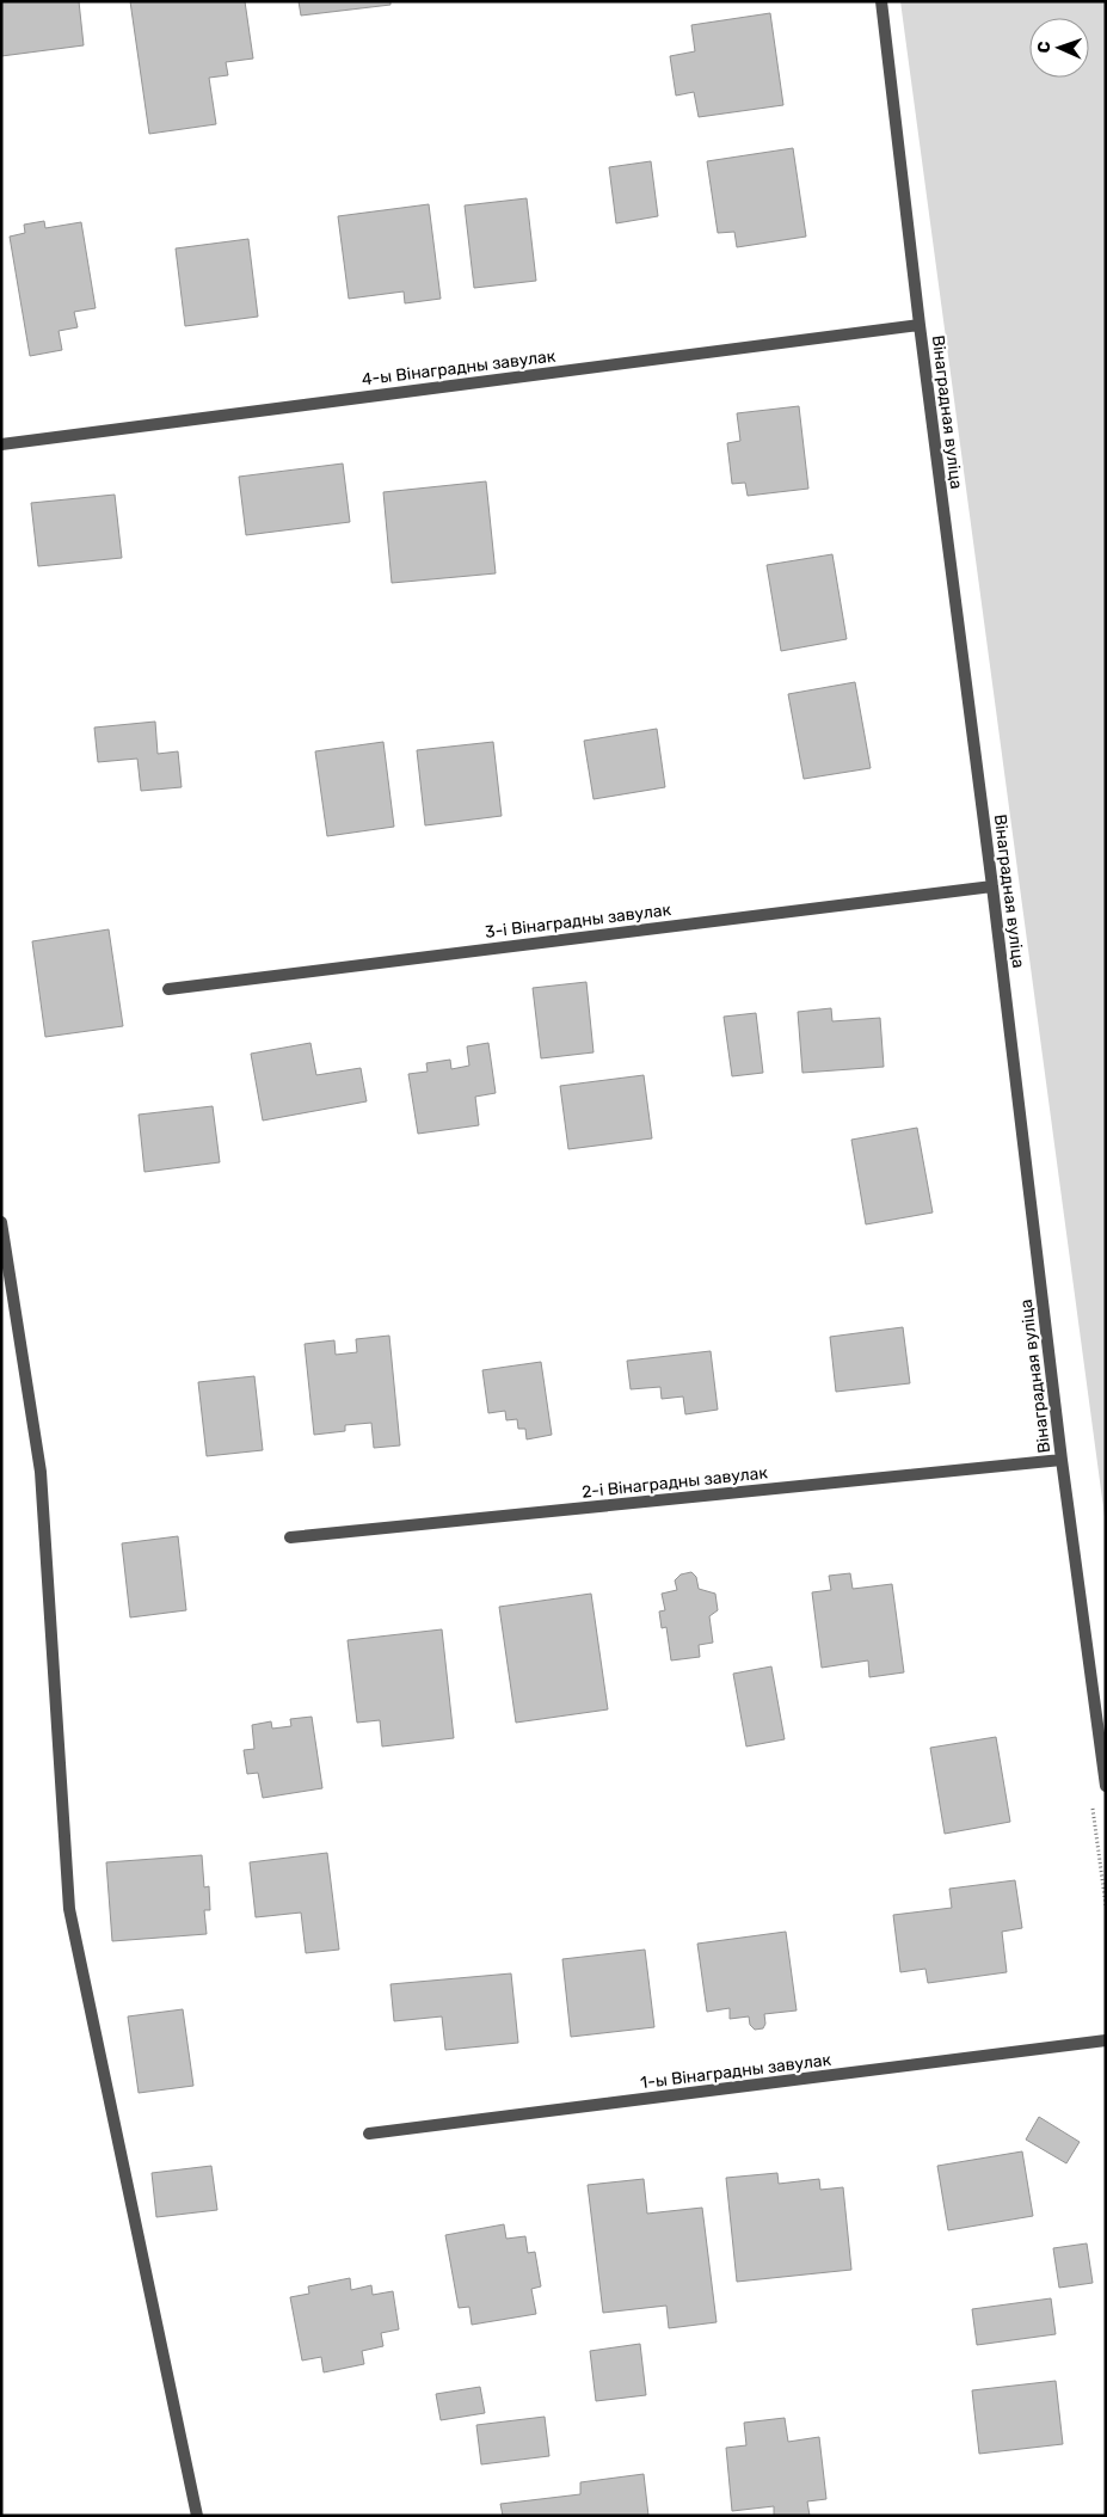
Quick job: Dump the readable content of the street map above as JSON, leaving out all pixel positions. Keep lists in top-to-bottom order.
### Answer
{
  "streets": {
    "street": [
      "4-ы Вінаградны завулак",
      "Вінаградная вуліца",
      "3-і Вінаградны завулак",
      "2-і Вінаградны завулак",
      "1-ы Вінаградны завулак"
    ]
  },
  "crossings": [
    ["4-ы Вінаградны завулак", "Вінаградная вуліца"],
    ["Вінаградная вуліца", "3-і Вінаградны завулак"],
    ["Вінаградная вуліца", "2-і Вінаградны завулак"]
  ],
  "north": "left"
}
